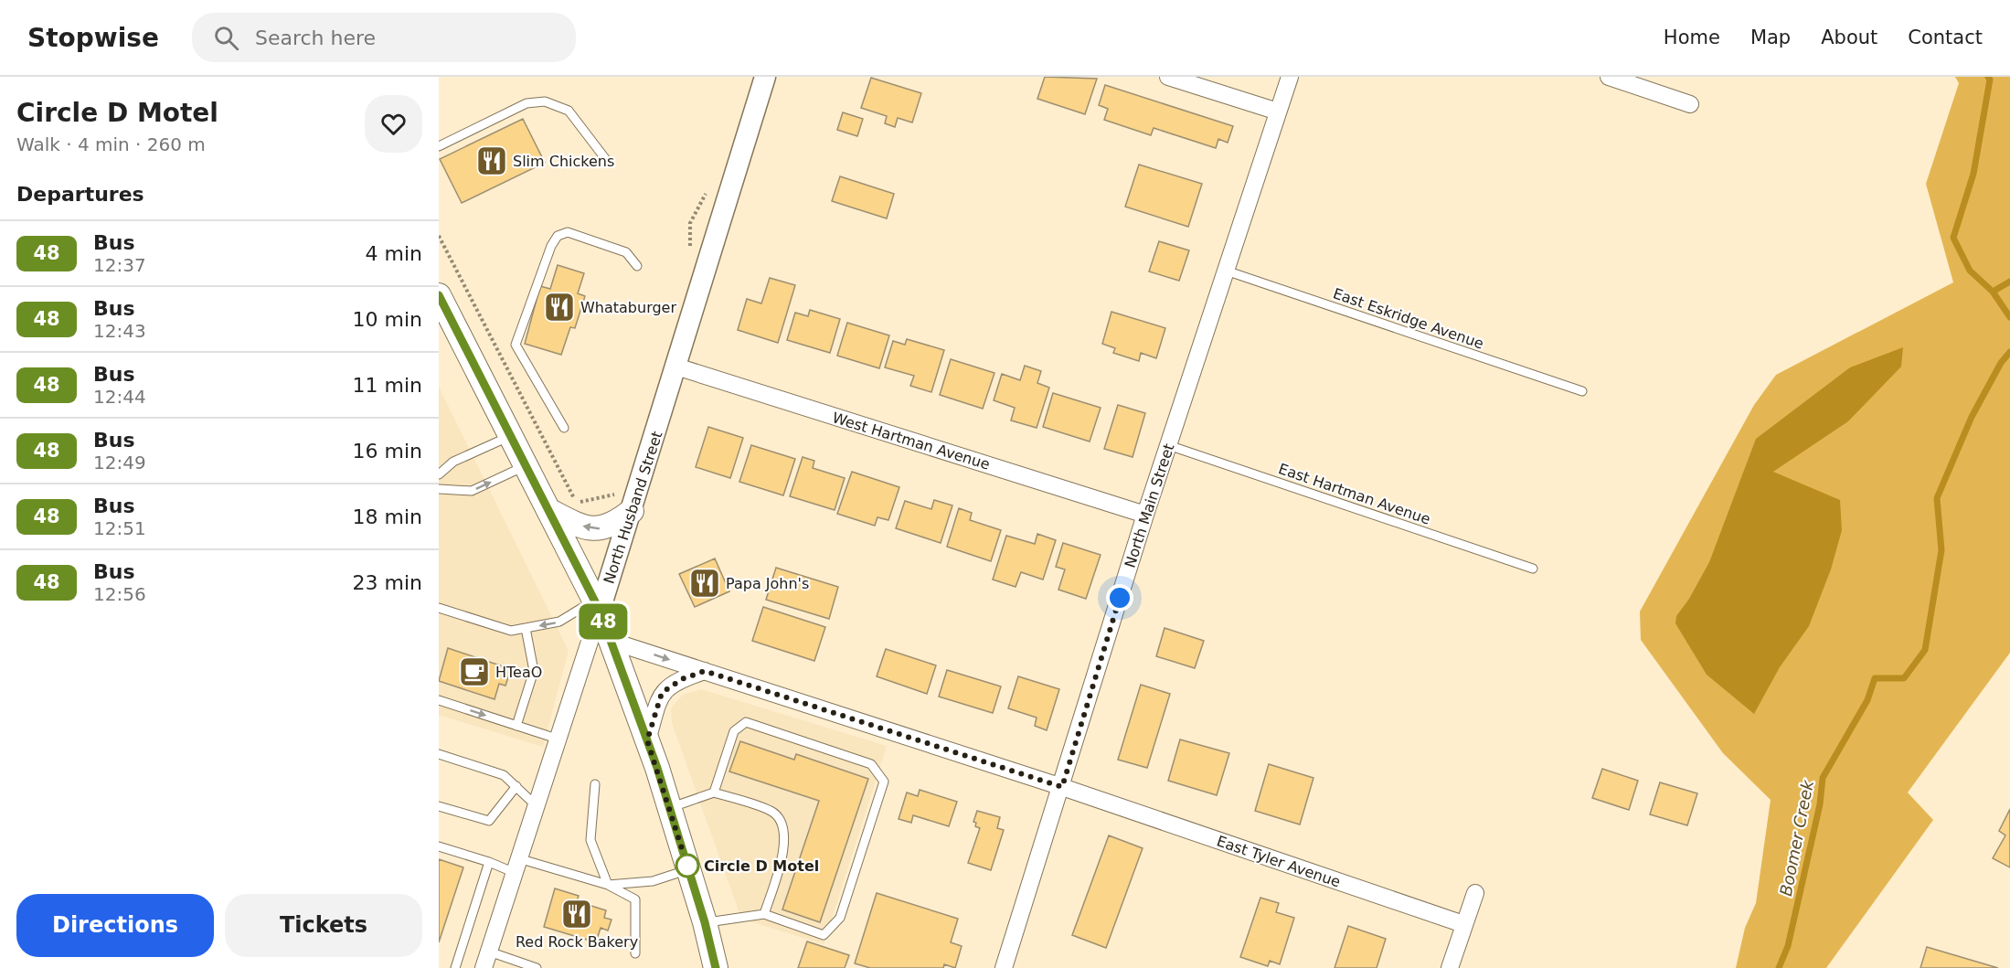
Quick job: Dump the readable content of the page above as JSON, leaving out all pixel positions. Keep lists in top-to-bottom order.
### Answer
{
  "streets": {
    "street": [
      "West Hartman Avenue",
      "North Main Street",
      "North Husband Street",
      "East Tyler Avenue"
    ],
    "lane": ["East Eskridge Avenue", "East Hartman Avenue"]
  },
  "crossings": [
    ["East Eskridge Avenue", "North Main Street"],
    ["West Hartman Avenue", "North Main Street"],
    ["West Hartman Avenue", "North Husband Street"],
    ["East Hartman Avenue", "North Main Street"],
    ["North Main Street", "East Tyler Avenue"]
  ],
  "water": ["Boomer Creek"],
  "places": {
    "restaurant": [
      "Slim Chickens",
      "Whataburger",
      "Papa John's",
      "Red Rock Bakery"
    ],
    "cafe": ["HTeaO"],
    "other": ["Circle D Motel"]
  },
  "lines": ["bus line 48"],
  "page": {
    "header": "Stopwise",
    "search": "Search here",
    "nav": [
      "Home",
      "Map",
      "About",
      "Contact"
    ],
    "heading": [
      ["Circle D Motel", "Walk · 4 min · 260 m"],
      "Departures"
    ],
    "on_map": "48",
    "list": [
      {
        "mark": "48",
        "name": "Bus",
        "note": "12:37",
        "value": "4 min"
      },
      {
        "mark": "48",
        "name": "Bus",
        "note": "12:43",
        "value": "10 min"
      },
      {
        "mark": "48",
        "name": "Bus",
        "note": "12:44",
        "value": "11 min"
      },
      {
        "mark": "48",
        "name": "Bus",
        "note": "12:49",
        "value": "16 min"
      },
      {
        "mark": "48",
        "name": "Bus",
        "note": "12:51",
        "value": "18 min"
      },
      {
        "mark": "48",
        "name": "Bus",
        "note": "12:56",
        "value": "23 min"
      }
    ],
    "buttons": ["Directions", "Tickets"]
  }
}
